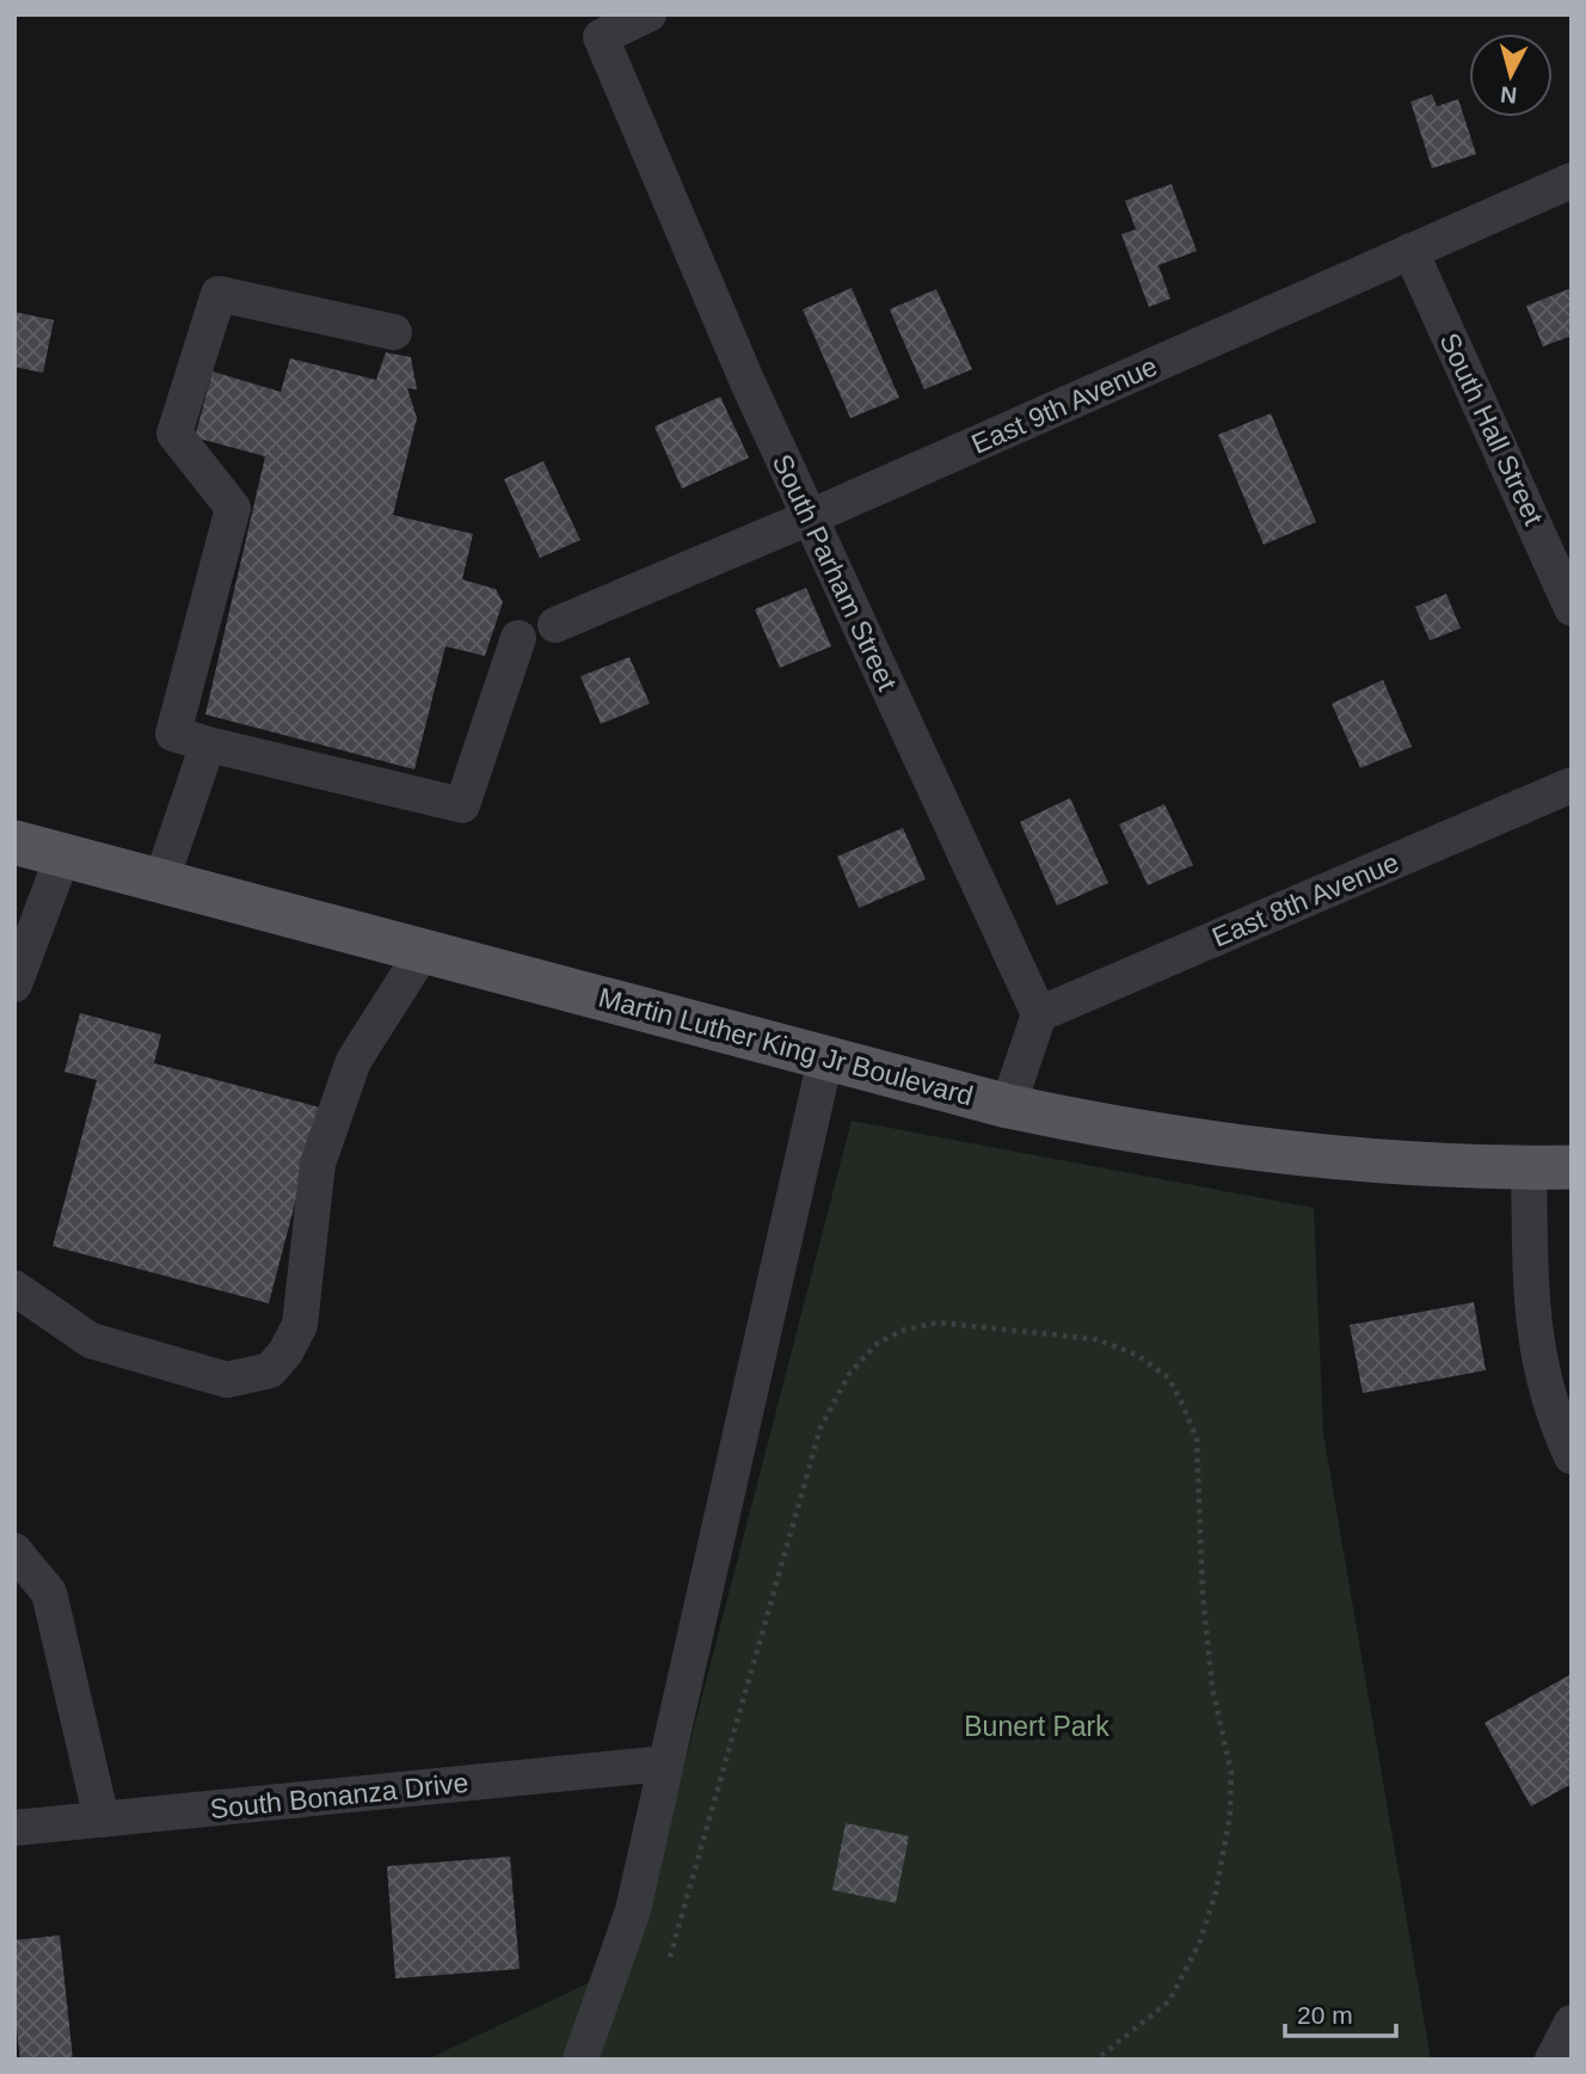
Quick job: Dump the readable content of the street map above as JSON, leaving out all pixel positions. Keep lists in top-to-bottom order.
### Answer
{
  "streets": {
    "main road": ["Martin Luther King Jr Boulevard"],
    "street": [
      "East 9th Avenue",
      "South Hall Street",
      "South Parham Street",
      "East 8th Avenue",
      "South Bonanza Drive"
    ]
  },
  "crossings": [
    ["East 9th Avenue", "South Hall Street"],
    ["East 9th Avenue", "South Parham Street"],
    ["South Parham Street", "East 8th Avenue"]
  ],
  "parks": ["Bunert Park"],
  "scale_bar": "20 m",
  "north": "bottom"
}
